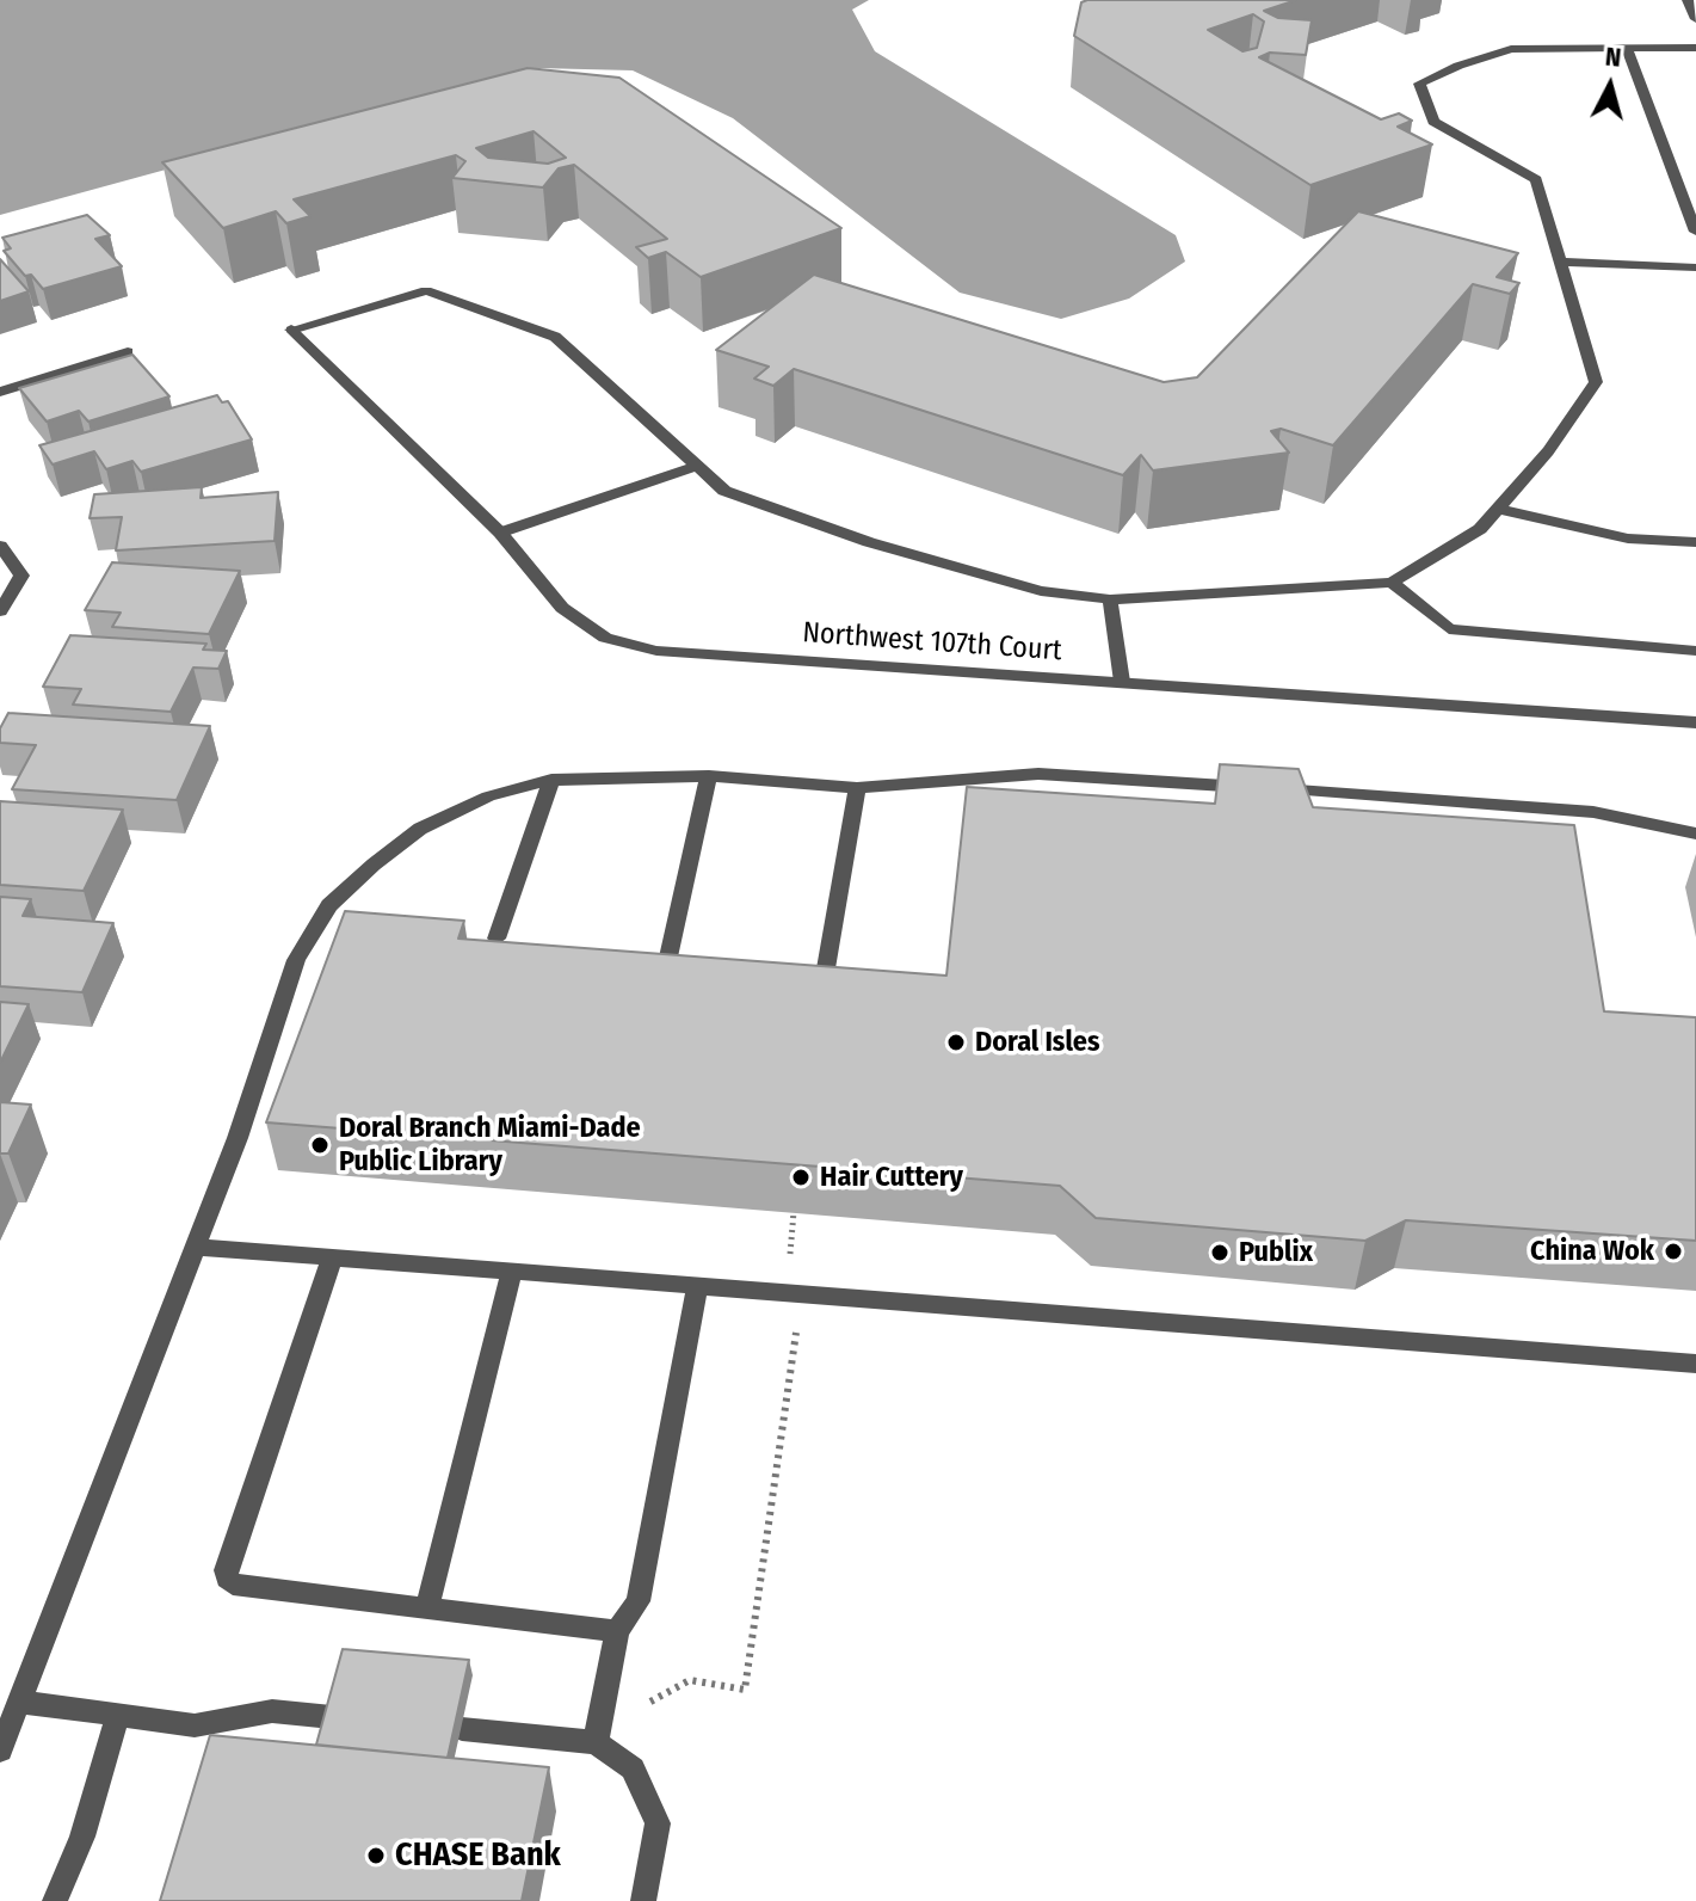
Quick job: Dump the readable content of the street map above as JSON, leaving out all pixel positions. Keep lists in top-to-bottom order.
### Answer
{
  "streets": {
    "street": ["Northwest 107th Court"]
  },
  "places": [
    "Doral Isles",
    "Doral Branch Miami-Dade Public Library",
    "Hair Cuttery",
    "China Wok",
    "Publix",
    "CHASE Bank"
  ],
  "north": "top"
}
